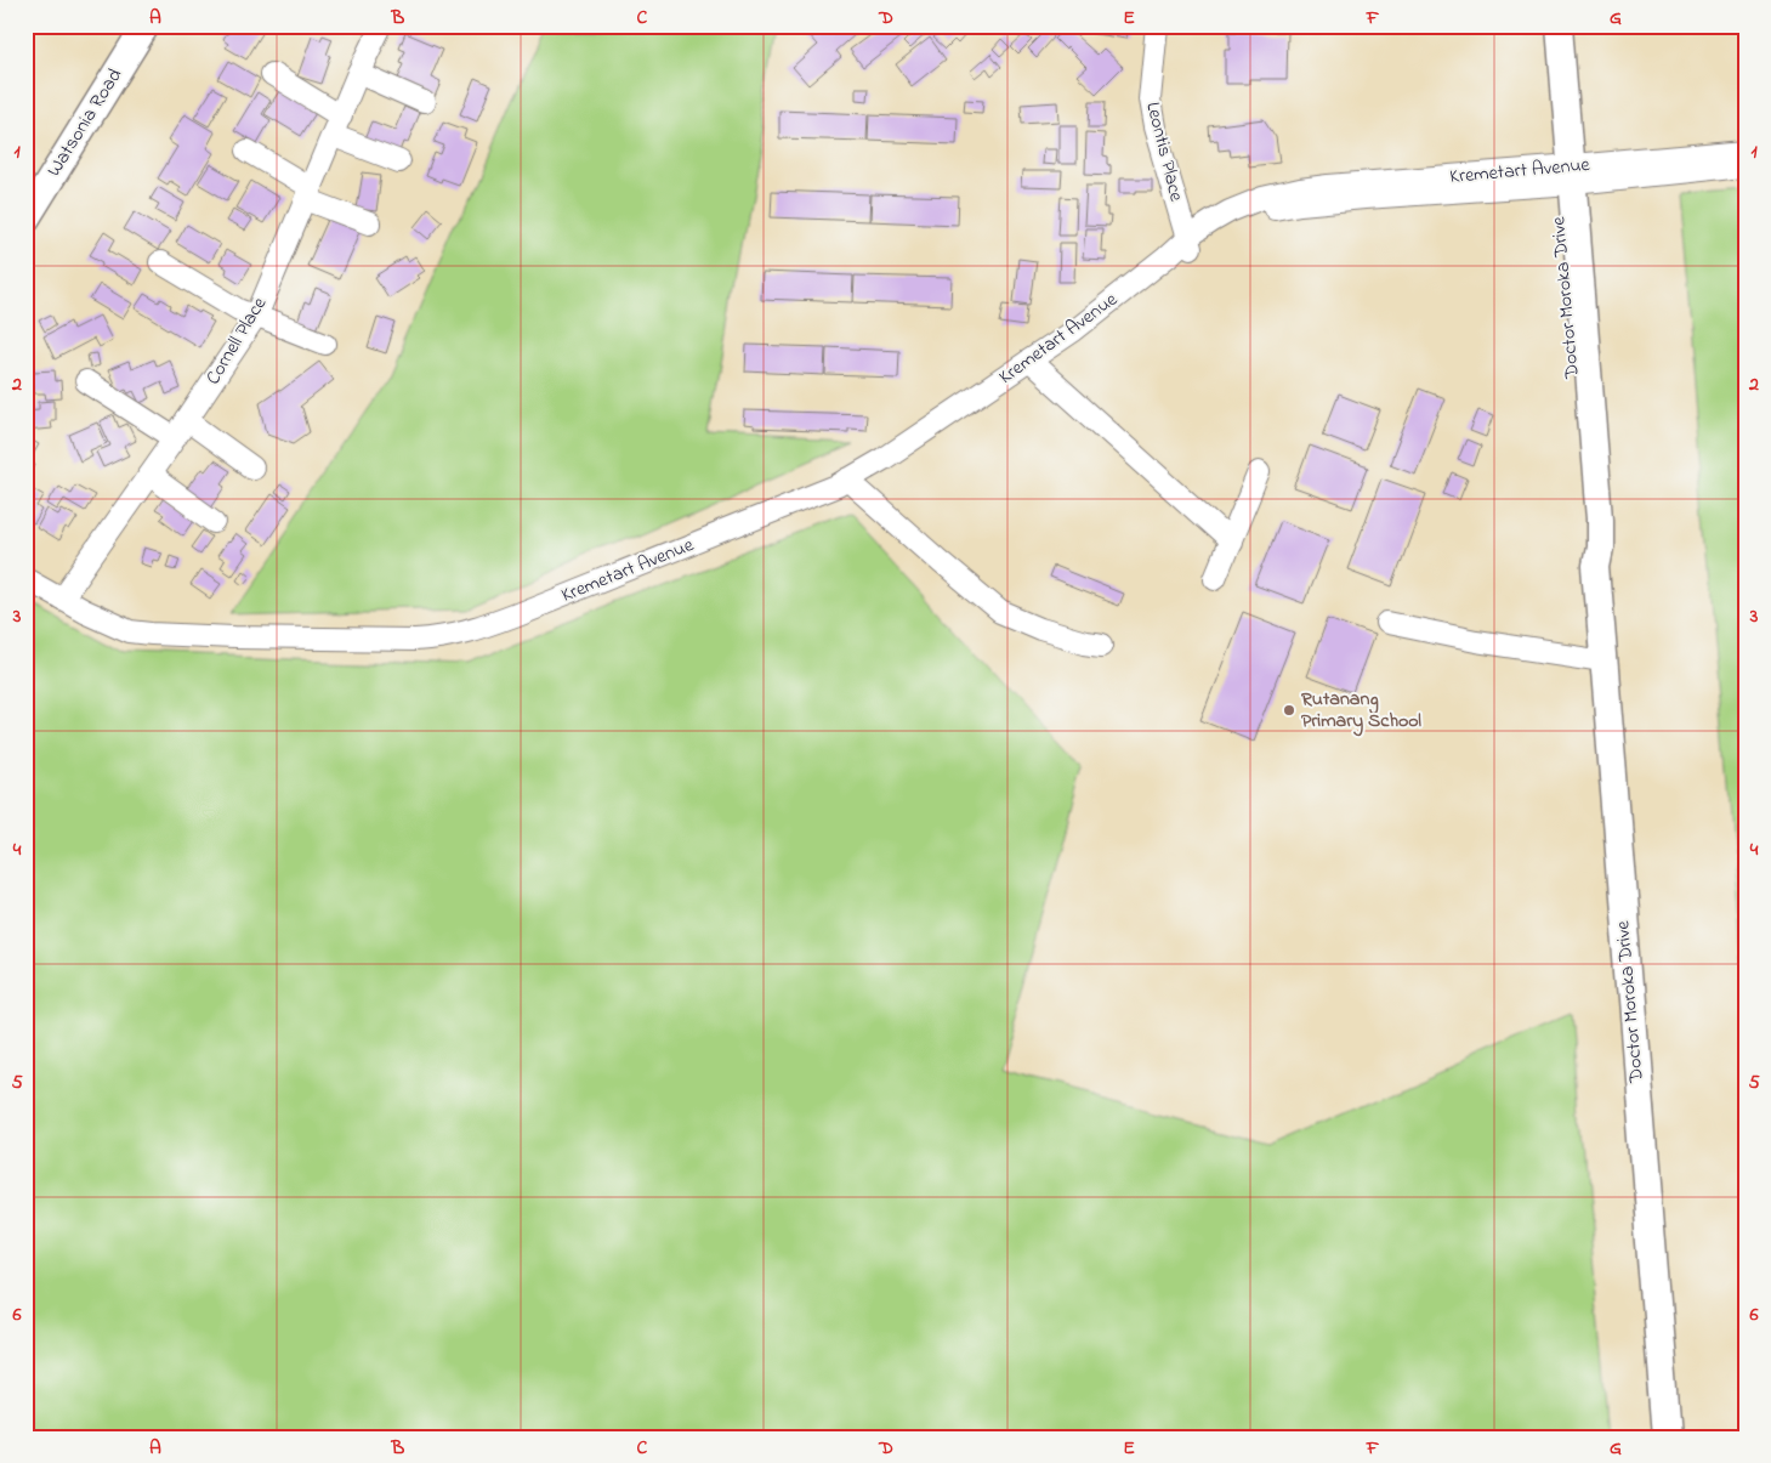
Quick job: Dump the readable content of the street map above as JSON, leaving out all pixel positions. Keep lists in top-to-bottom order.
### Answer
{
  "streets": {
    "main road": ["Watsonia Road", "Doctor Moroka Drive"],
    "street": ["Leontis Place", "Kremetart Avenue", "Cornell Place"]
  },
  "crossings": [
    ["Leontis Place", "Kremetart Avenue"],
    ["Kremetart Avenue", "Doctor Moroka Drive"],
    ["Kremetart Avenue", "Cornell Place"]
  ],
  "places": ["Rutanang Primary School"],
  "grid": {
    "columns": [
      "A",
      "B",
      "C",
      "D",
      "E",
      "F",
      "G"
    ],
    "rows": [
      "1",
      "2",
      "3",
      "4",
      "5",
      "6"
    ]
  }
}
